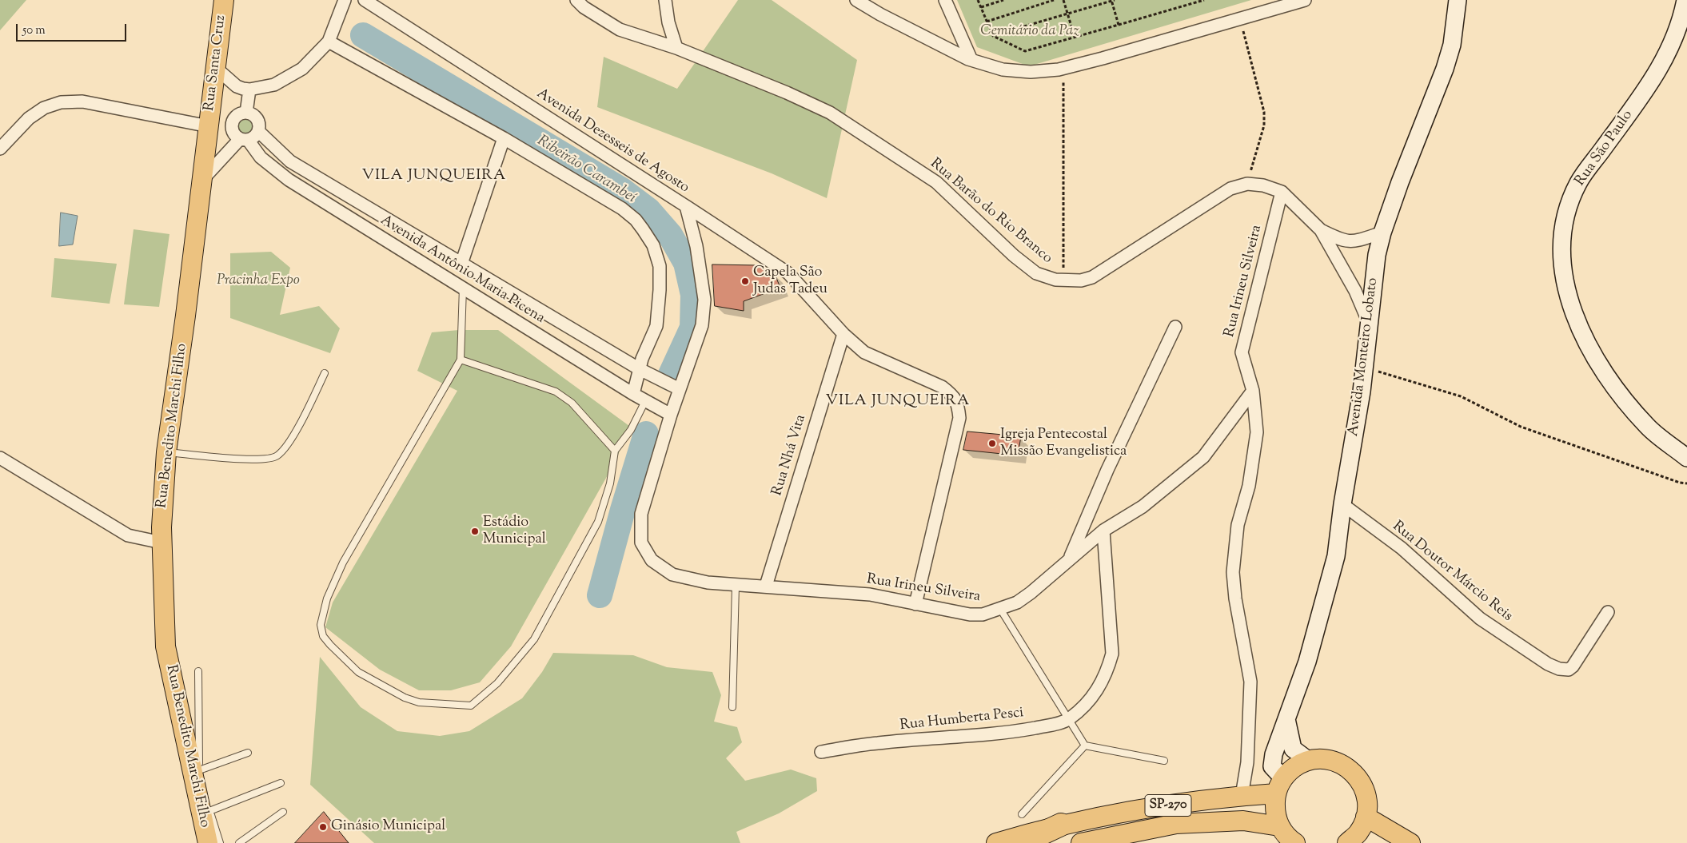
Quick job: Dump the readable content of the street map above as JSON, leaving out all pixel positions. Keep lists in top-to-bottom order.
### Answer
{
  "streets": {
    "main road": ["Rua Santa Cruz", "Rua Benedito Marchi Filho", "SP-270"],
    "street": [
      "Avenida Dezesseis de Agosto",
      "Rua São Paulo",
      "Rua Barão do Rio Branco",
      "Avenida Antônio Maria Picena",
      "Rua Irineu Silveira",
      "Avenida Monteiro Lobato",
      "Rua Nhá Vita",
      "Rua Doutor Márcio Reis",
      "Rua Humberta Pesci"
    ]
  },
  "crossings": [
    ["Rua Santa Cruz", "Rua Benedito Marchi Filho"],
    ["Avenida Dezesseis de Agosto", "Avenida Antônio Maria Picena"],
    ["Avenida Dezesseis de Agosto", "Rua Irineu Silveira"],
    ["Rua Barão do Rio Branco", "Rua Irineu Silveira"],
    ["Rua Barão do Rio Branco", "Avenida Monteiro Lobato"],
    ["Avenida Antônio Maria Picena", "Rua Irineu Silveira"],
    ["Rua Irineu Silveira", "Rua Nhá Vita"],
    ["Rua Irineu Silveira", "Rua Humberta Pesci"],
    ["Avenida Monteiro Lobato", "Rua Doutor Márcio Reis"],
    ["Avenida Monteiro Lobato", "SP-270"]
  ],
  "districts": ["VILA JUNQUEIRA", "VILA JUNQUEIRA"],
  "water": ["Ribeirão Carambeí"],
  "parks": ["Cemitário da Paz", "Pracinha Expo"],
  "places": [
    "Capela São Judas Tadeu",
    "Igreja Pentecostal Missão Evangelistica",
    "Estádio Municipal",
    "Ginásio Municipal"
  ],
  "scale_bar": "50 m"
}
